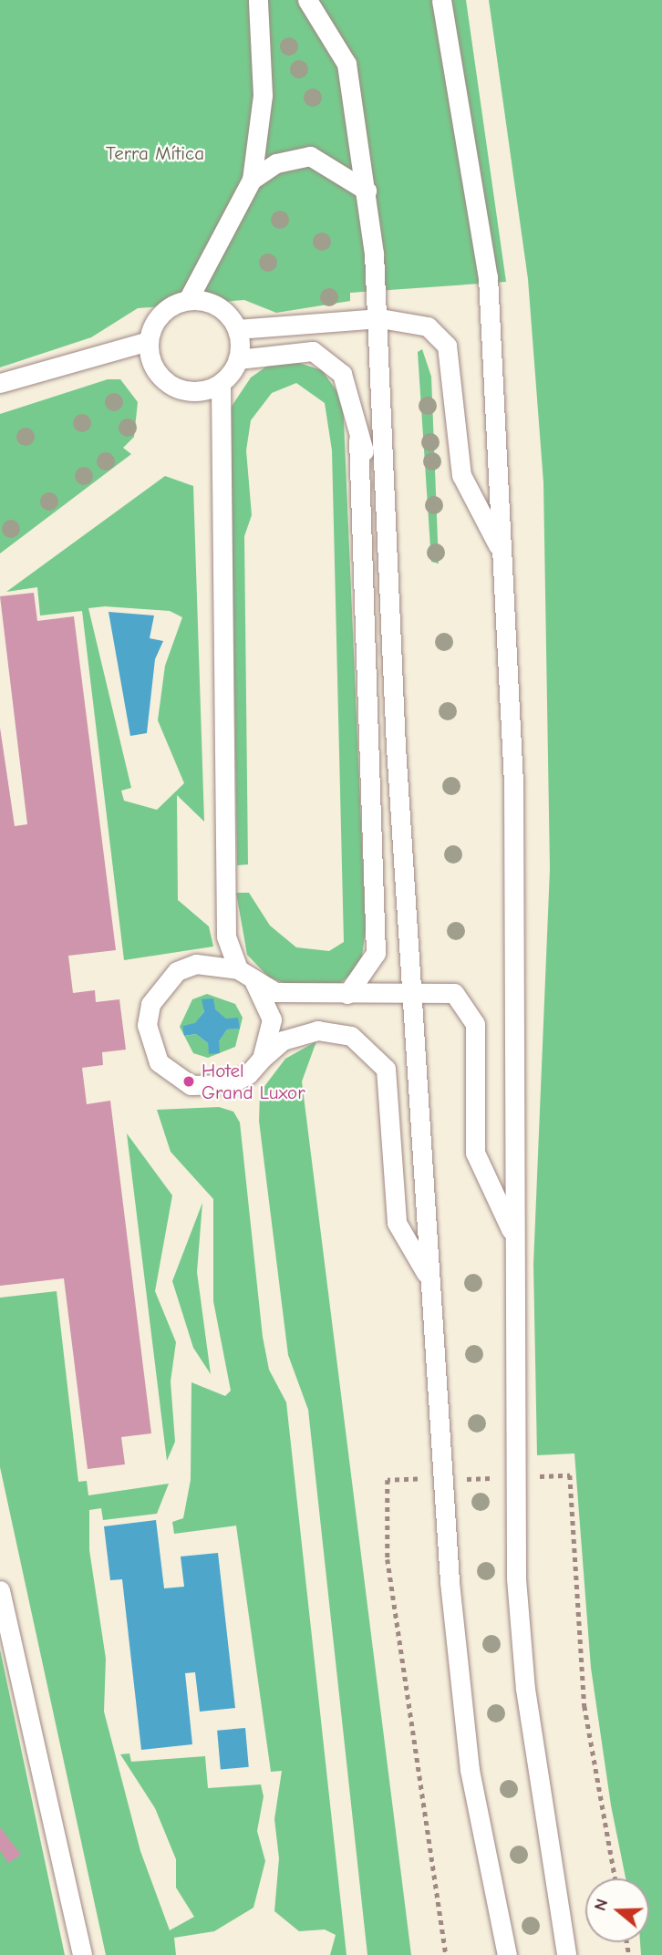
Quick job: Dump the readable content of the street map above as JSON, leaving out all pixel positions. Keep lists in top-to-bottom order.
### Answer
{
  "parks": ["Terra Mítica"],
  "places": ["Hotel Grand Luxor"],
  "north": "left"
}
